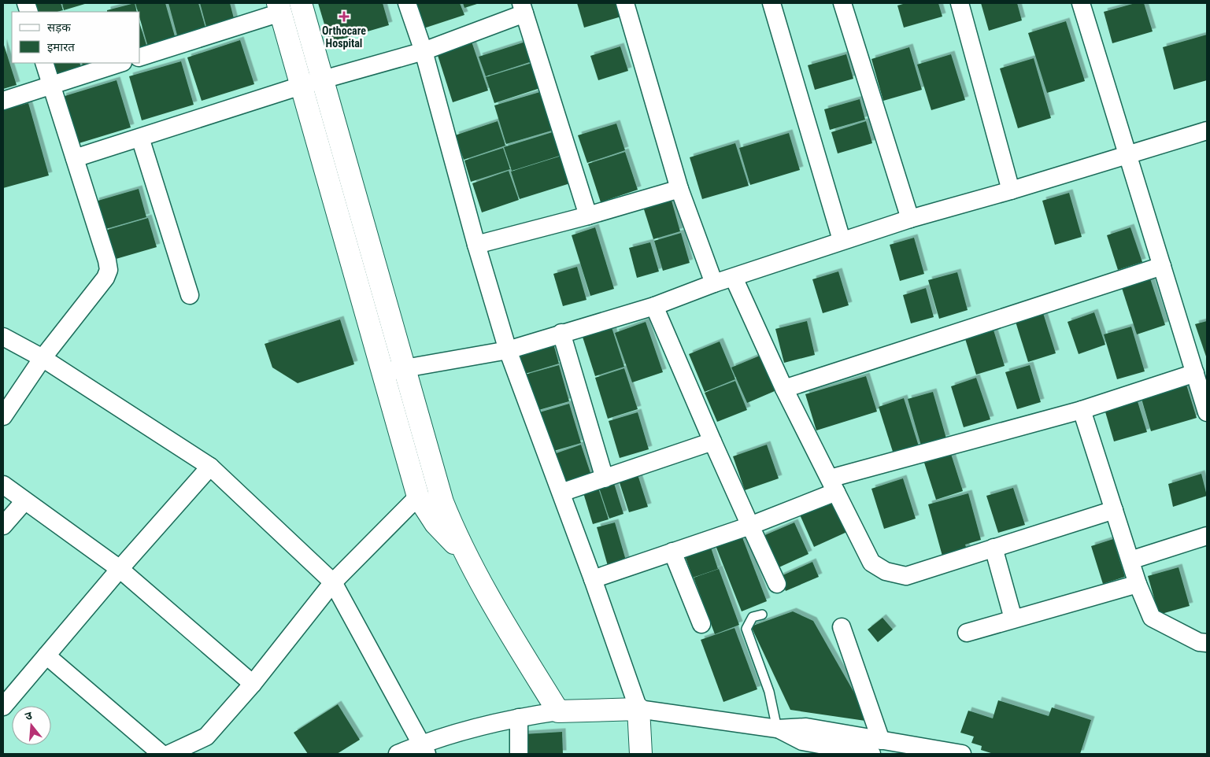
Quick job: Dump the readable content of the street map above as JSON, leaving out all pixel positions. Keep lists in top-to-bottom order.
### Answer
{
  "places": {
    "health": ["Orthocare Hospital"]
  },
  "legend": ["सड़क", "इमारत"],
  "north": "top"
}
